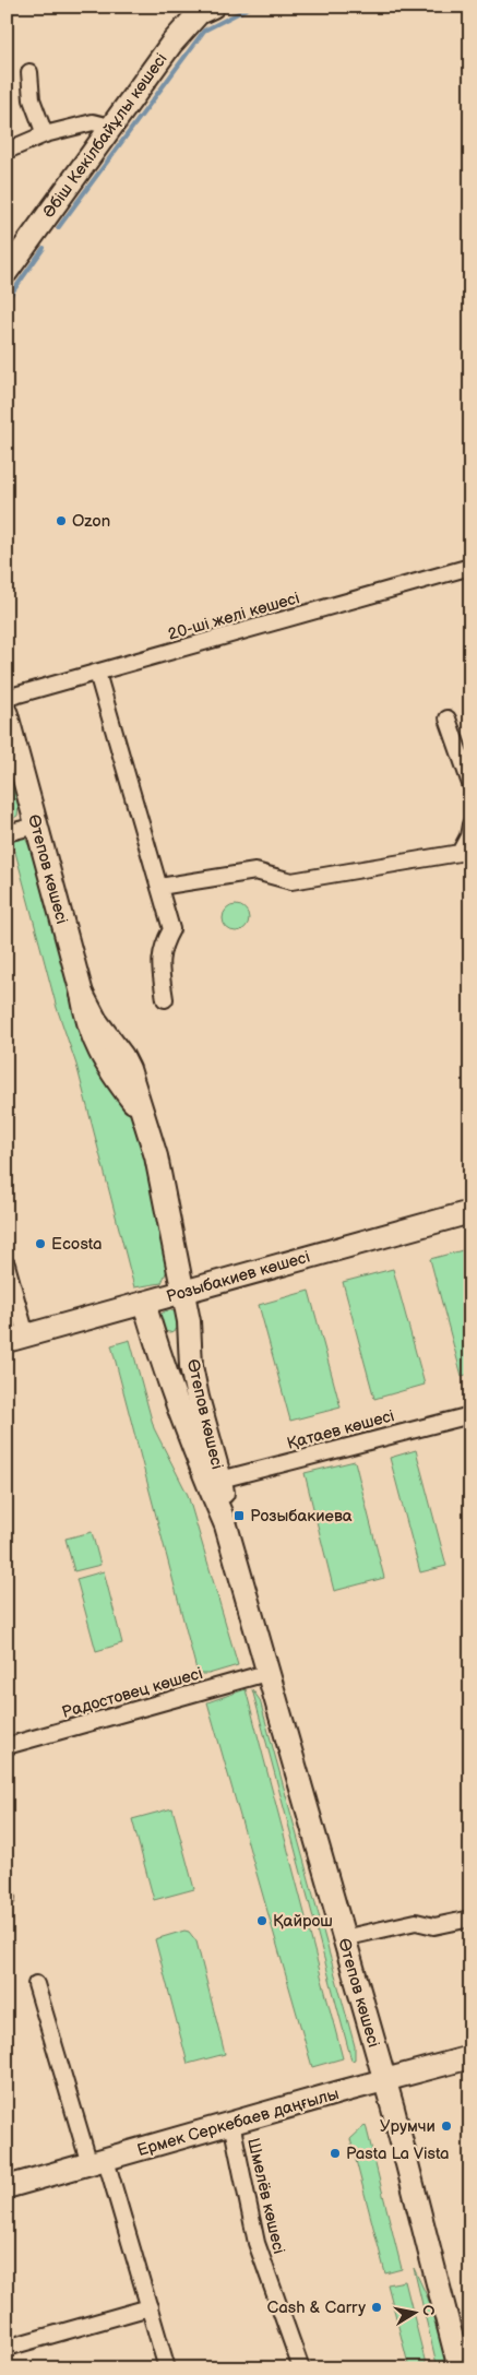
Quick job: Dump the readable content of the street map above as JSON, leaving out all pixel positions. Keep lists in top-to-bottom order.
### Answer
{
  "streets": {
    "street": [
      "Әбіш Кекілбайұлы көшесі",
      "20-ші желі көшесі",
      "Өтепов көшесі",
      "Розыбакиев көшесі",
      "Қатаев көшесі",
      "Радостовец көшесі",
      "Ермек Серкебаев даңғылы",
      "Шмелёв көшесі"
    ]
  },
  "crossings": [
    ["Өтепов көшесі", "Розыбакиев көшесі"],
    ["Өтепов көшесі", "Қатаев көшесі"],
    ["Өтепов көшесі", "Радостовец көшесі"],
    ["Өтепов көшесі", "Ермек Серкебаев даңғылы"],
    ["Ермек Серкебаев даңғылы", "Шмелёв көшесі"]
  ],
  "places": {
    "other": [
      "Ozon",
      "Ecosta",
      "Қайрош",
      "Урумчи",
      "Pasta La Vista",
      "Cash & Carry"
    ],
    "transit": ["Розыбакиева"]
  },
  "north": "right"
}
